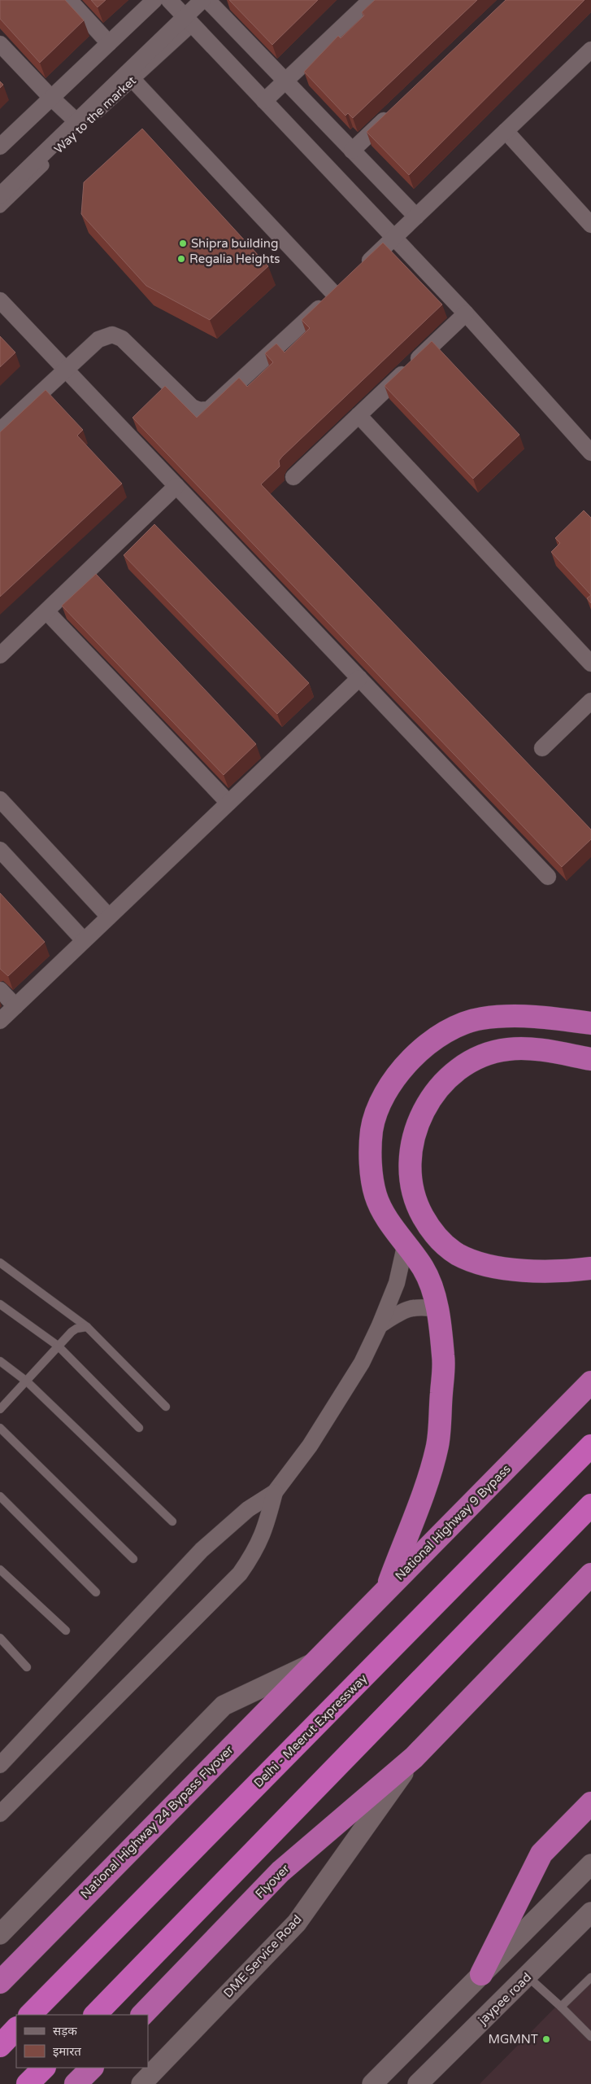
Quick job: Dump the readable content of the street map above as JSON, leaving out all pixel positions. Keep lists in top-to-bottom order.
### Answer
{
  "streets": {
    "highway": [
      "National Highway 9 Bypass",
      "Delhi - Meerut Expressway",
      "National Highway 24 Bypass Flyover",
      "Flyover"
    ],
    "street": ["Way to the market", "DME Service Road", "jaypee road"]
  },
  "crossings": [
    ["National Highway 9 Bypass", "National Highway 24 Bypass Flyover"],
    ["Flyover", "DME Service Road"]
  ],
  "places": ["Shipra building", "Regalia Heights", "MGMNT"],
  "legend": ["सड़क", "इमारत"]
}
